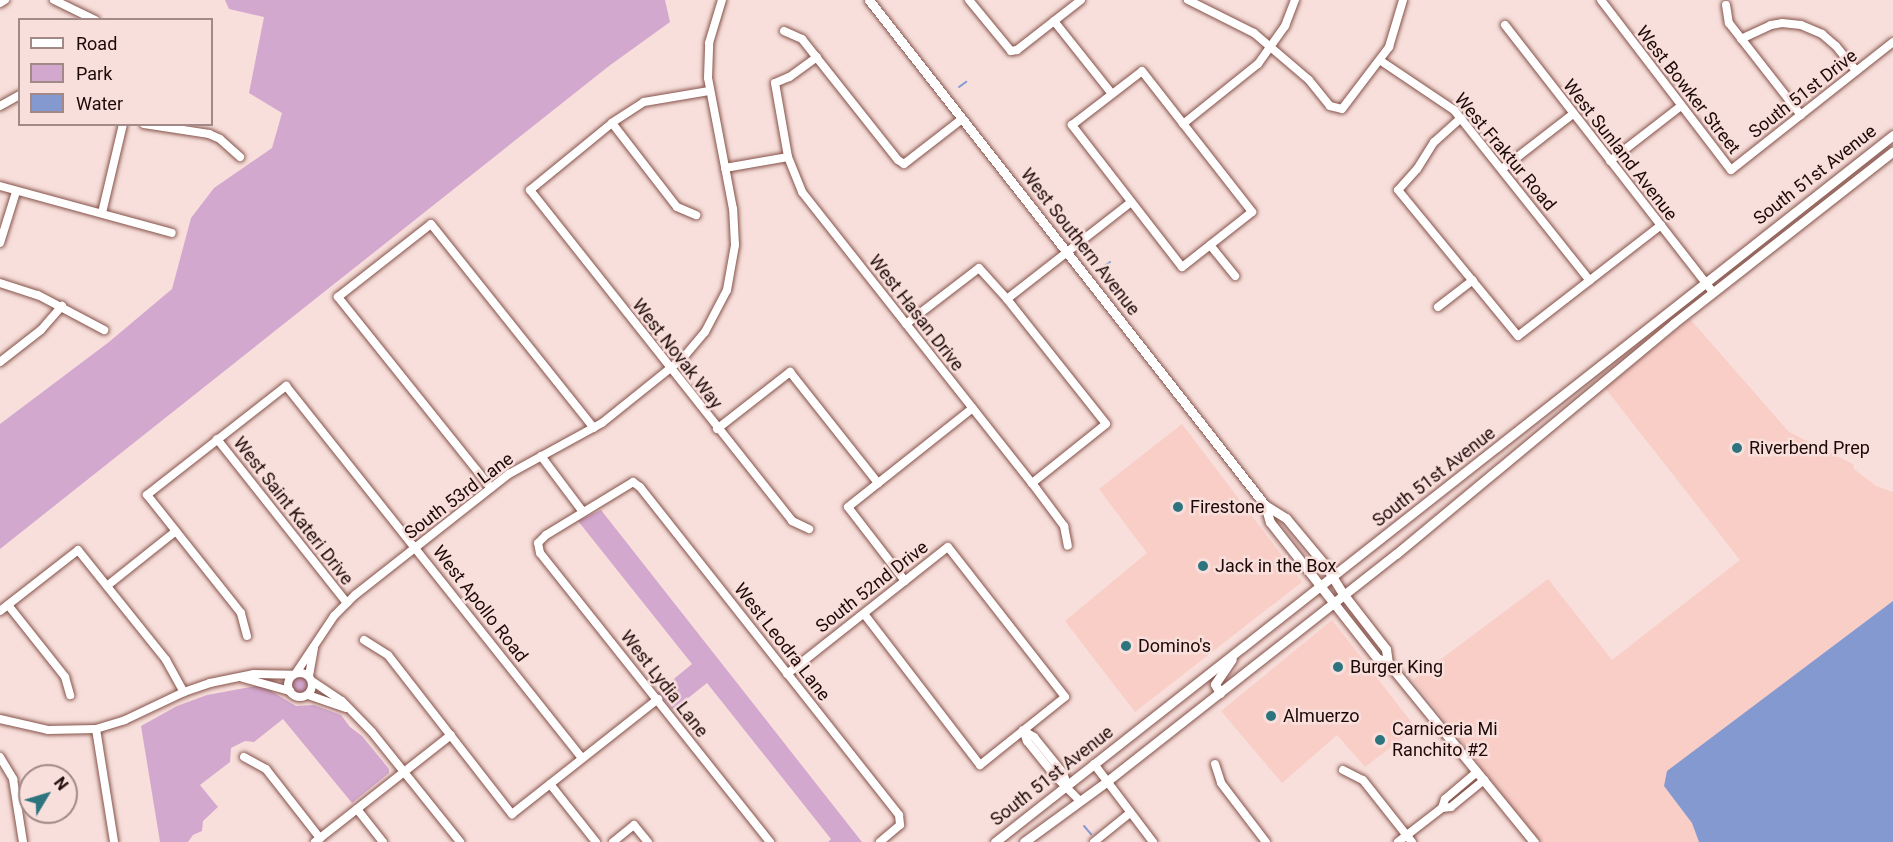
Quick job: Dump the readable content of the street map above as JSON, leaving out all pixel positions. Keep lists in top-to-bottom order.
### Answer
{
  "streets": {
    "main road": ["South 51st Avenue", "West Southern Avenue"],
    "street": [
      "West Bowker Street",
      "South 51st Drive",
      "West Sunland Avenue",
      "West Fraktur Road",
      "West Hasan Drive",
      "West Novak Way",
      "South 53rd Lane",
      "West Saint Kateri Drive",
      "South 52nd Drive",
      "West Apollo Road",
      "West Leodra Lane",
      "West Lydia Lane"
    ]
  },
  "crossings": [
    ["West Bowker Street", "South 51st Drive"],
    ["West Sunland Avenue", "South 51st Avenue"],
    ["South 51st Avenue", "West Southern Avenue"],
    ["West Novak Way", "South 53rd Lane"],
    ["South 53rd Lane", "West Saint Kateri Drive"],
    ["South 53rd Lane", "West Apollo Road"],
    ["West Saint Kateri Drive", "West Apollo Road"],
    ["South 52nd Drive", "West Leodra Lane"],
    ["West Leodra Lane", "West Lydia Lane"]
  ],
  "places": [
    "Riverbend Prep",
    "Firestone",
    "Jack in the Box",
    "Domino's",
    "Burger King",
    "Almuerzo",
    "Carniceria Mi Ranchito #2"
  ],
  "legend": ["Road", "Park", "Water"],
  "north": "top right"
}
